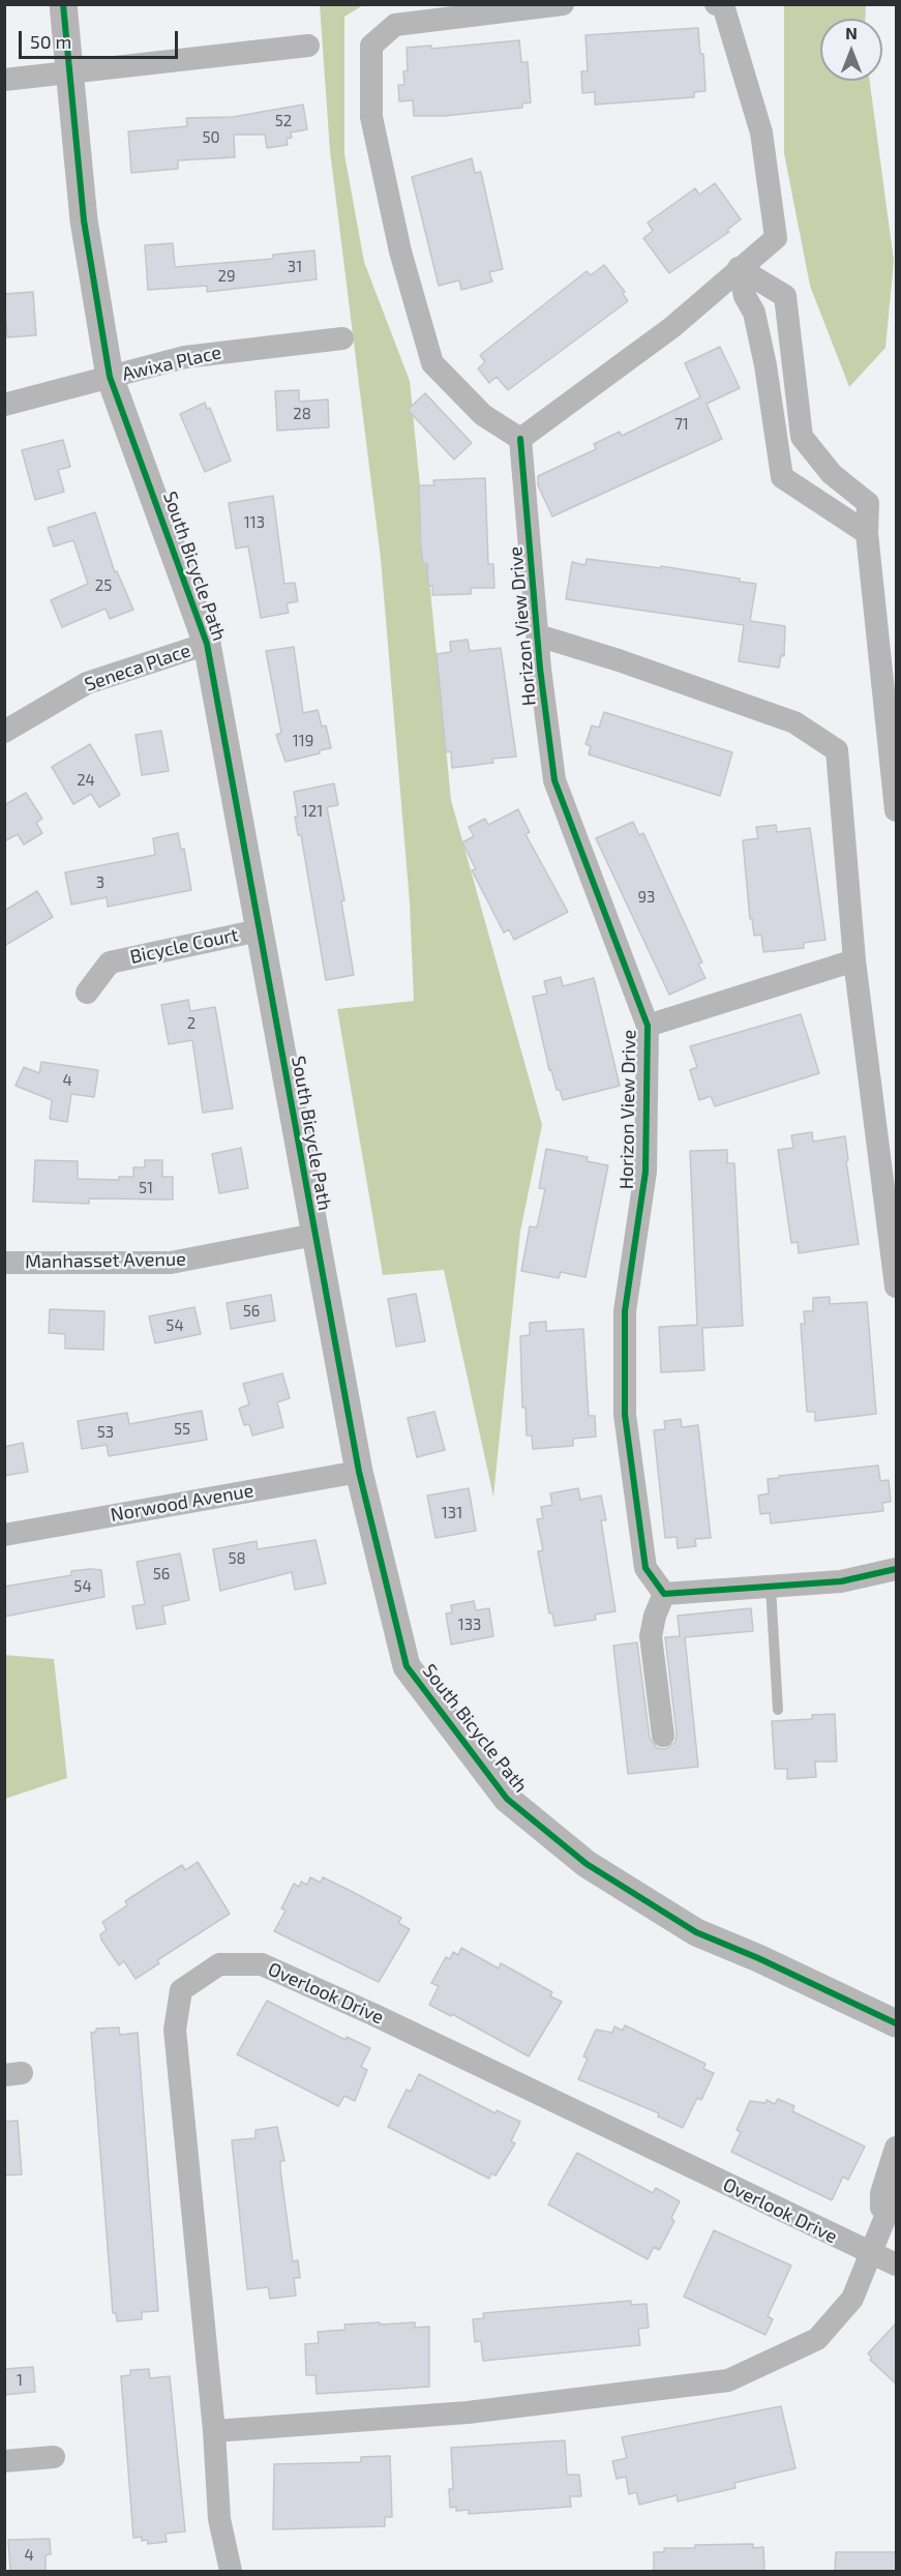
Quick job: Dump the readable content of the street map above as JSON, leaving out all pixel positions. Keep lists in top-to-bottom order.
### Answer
{
  "streets": {
    "street": [
      "Awixa Place",
      "South Bicycle Path",
      "Horizon View Drive",
      "Seneca Place",
      "Bicycle Court",
      "Manhasset Avenue",
      "Norwood Avenue",
      "Overlook Drive"
    ]
  },
  "crossings": [
    ["Awixa Place", "South Bicycle Path"],
    ["South Bicycle Path", "Seneca Place"],
    ["South Bicycle Path", "Bicycle Court"],
    ["South Bicycle Path", "Manhasset Avenue"],
    ["South Bicycle Path", "Norwood Avenue"]
  ],
  "house_numbers": [
    "52",
    "50",
    "31",
    "29",
    "28",
    "71",
    "113",
    "25",
    "119",
    "24",
    "121",
    "3",
    "93",
    "2",
    "4",
    "51",
    "56",
    "54",
    "55",
    "53",
    "131",
    "58",
    "56",
    "54",
    "133",
    "1",
    "4"
  ],
  "scale_bar": "50 m",
  "north": "top"
}
